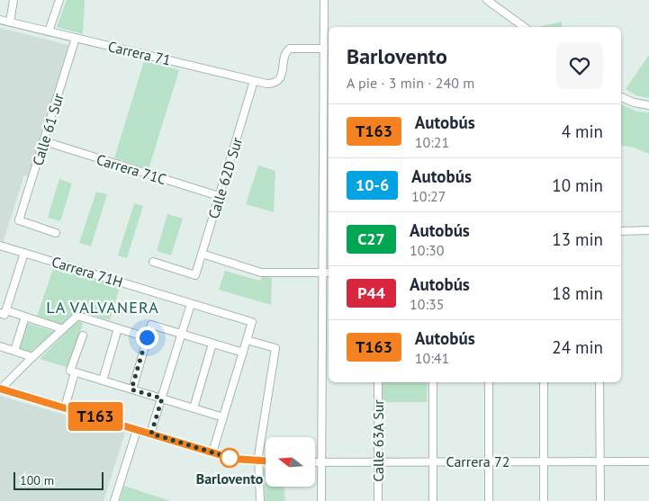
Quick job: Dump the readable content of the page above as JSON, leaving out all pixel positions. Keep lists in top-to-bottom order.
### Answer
{
  "streets": {
    "street": [
      "Carrera 71",
      "Calle 61 Sur",
      "Carrera 71C",
      "Calle 62D Sur",
      "Carrera 71H",
      "Calle 63A Sur",
      "Carrera 72"
    ]
  },
  "crossings": [
    ["Carrera 71", "Calle 61 Sur"],
    ["Carrera 71", "Calle 62D Sur"],
    ["Calle 61 Sur", "Carrera 71C"],
    ["Carrera 71C", "Calle 62D Sur"],
    ["Calle 63A Sur", "Carrera 72"]
  ],
  "districts": ["LA VALVANERA"],
  "places": ["Barlovento"],
  "lines": ["bus line T163"],
  "scale_bar": "100 m",
  "north": "left",
  "page": {
    "on_map": "T163",
    "heading": ["Barlovento", "A pie · 3 min · 240 m"],
    "list": [
      {
        "mark": "T163",
        "name": "Autobús",
        "note": "10:21",
        "value": "4 min"
      },
      {
        "mark": "10-6",
        "name": "Autobús",
        "note": "10:27",
        "value": "10 min"
      },
      {
        "mark": "C27",
        "name": "Autobús",
        "note": "10:30",
        "value": "13 min"
      },
      {
        "mark": "P44",
        "name": "Autobús",
        "note": "10:35",
        "value": "18 min"
      },
      {
        "mark": "T163",
        "name": "Autobús",
        "note": "10:41",
        "value": "24 min"
      }
    ],
    "scale": "100 m"
  }
}
